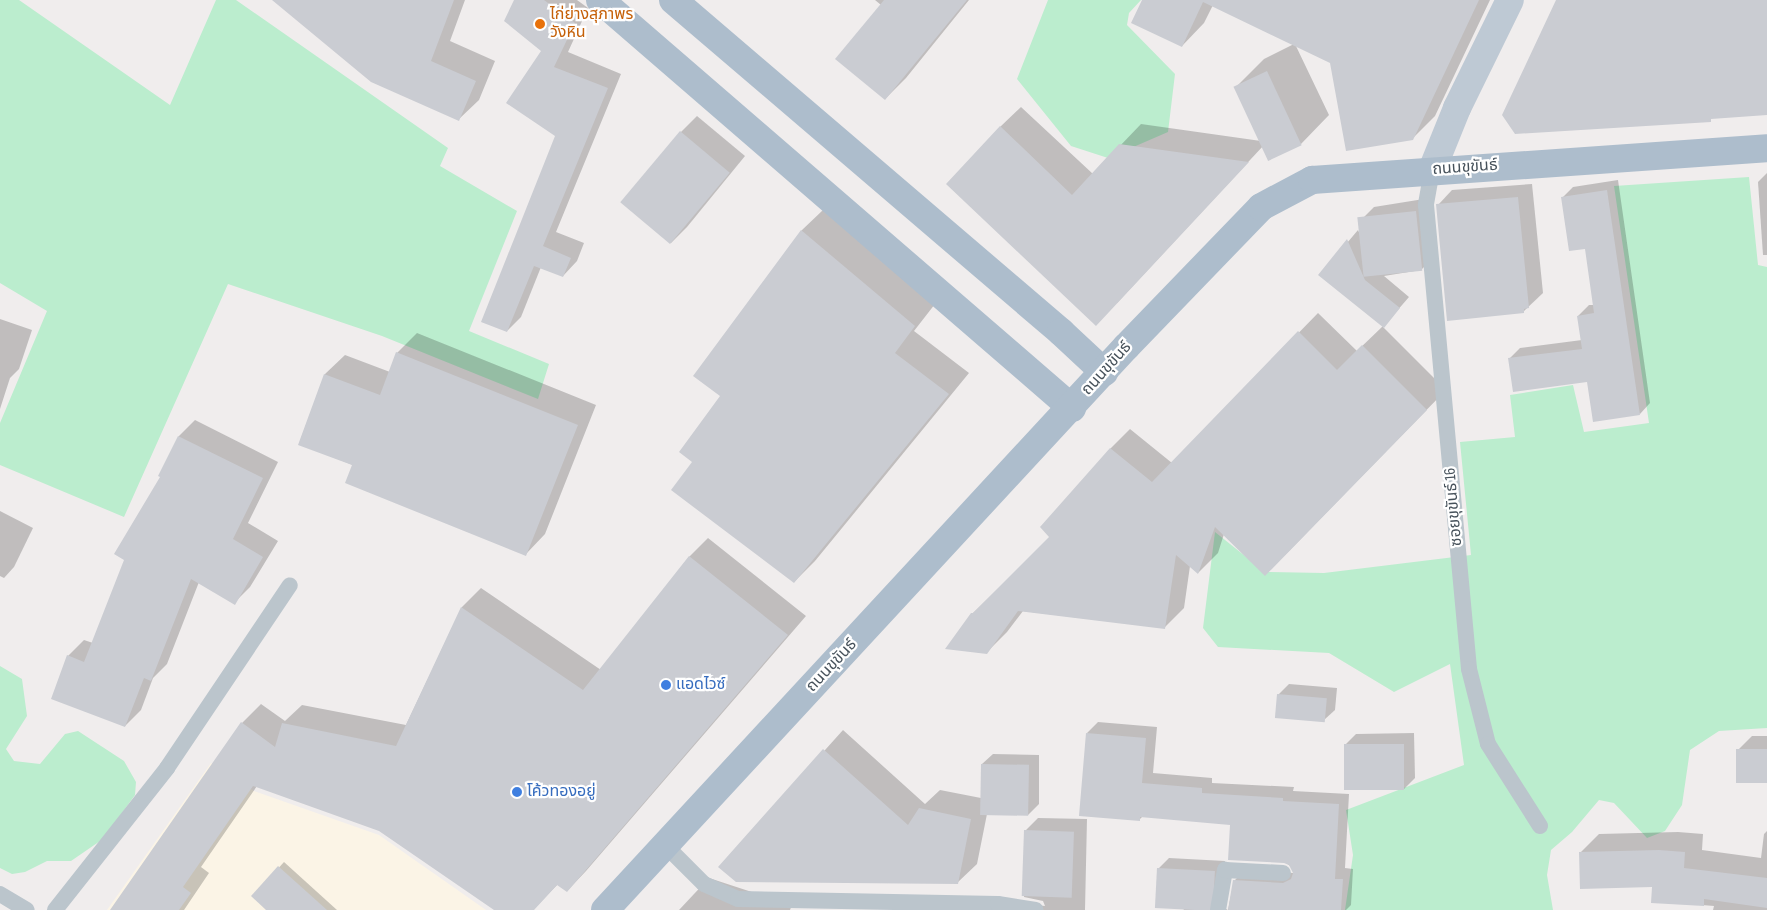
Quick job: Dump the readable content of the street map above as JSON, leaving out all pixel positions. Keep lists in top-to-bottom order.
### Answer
{
  "streets": {
    "main road": ["ถนนขุขันธ์"],
    "lane": ["ซอยขุขันธ์ 16"]
  },
  "crossings": [
    ["ถนนขุขันธ์", "ซอยขุขันธ์ 16"]
  ],
  "places": ["ไก่ย่างสุภาพร วังหิน", "แอดไวซ์", "โค้วทองอยู่"]
}
